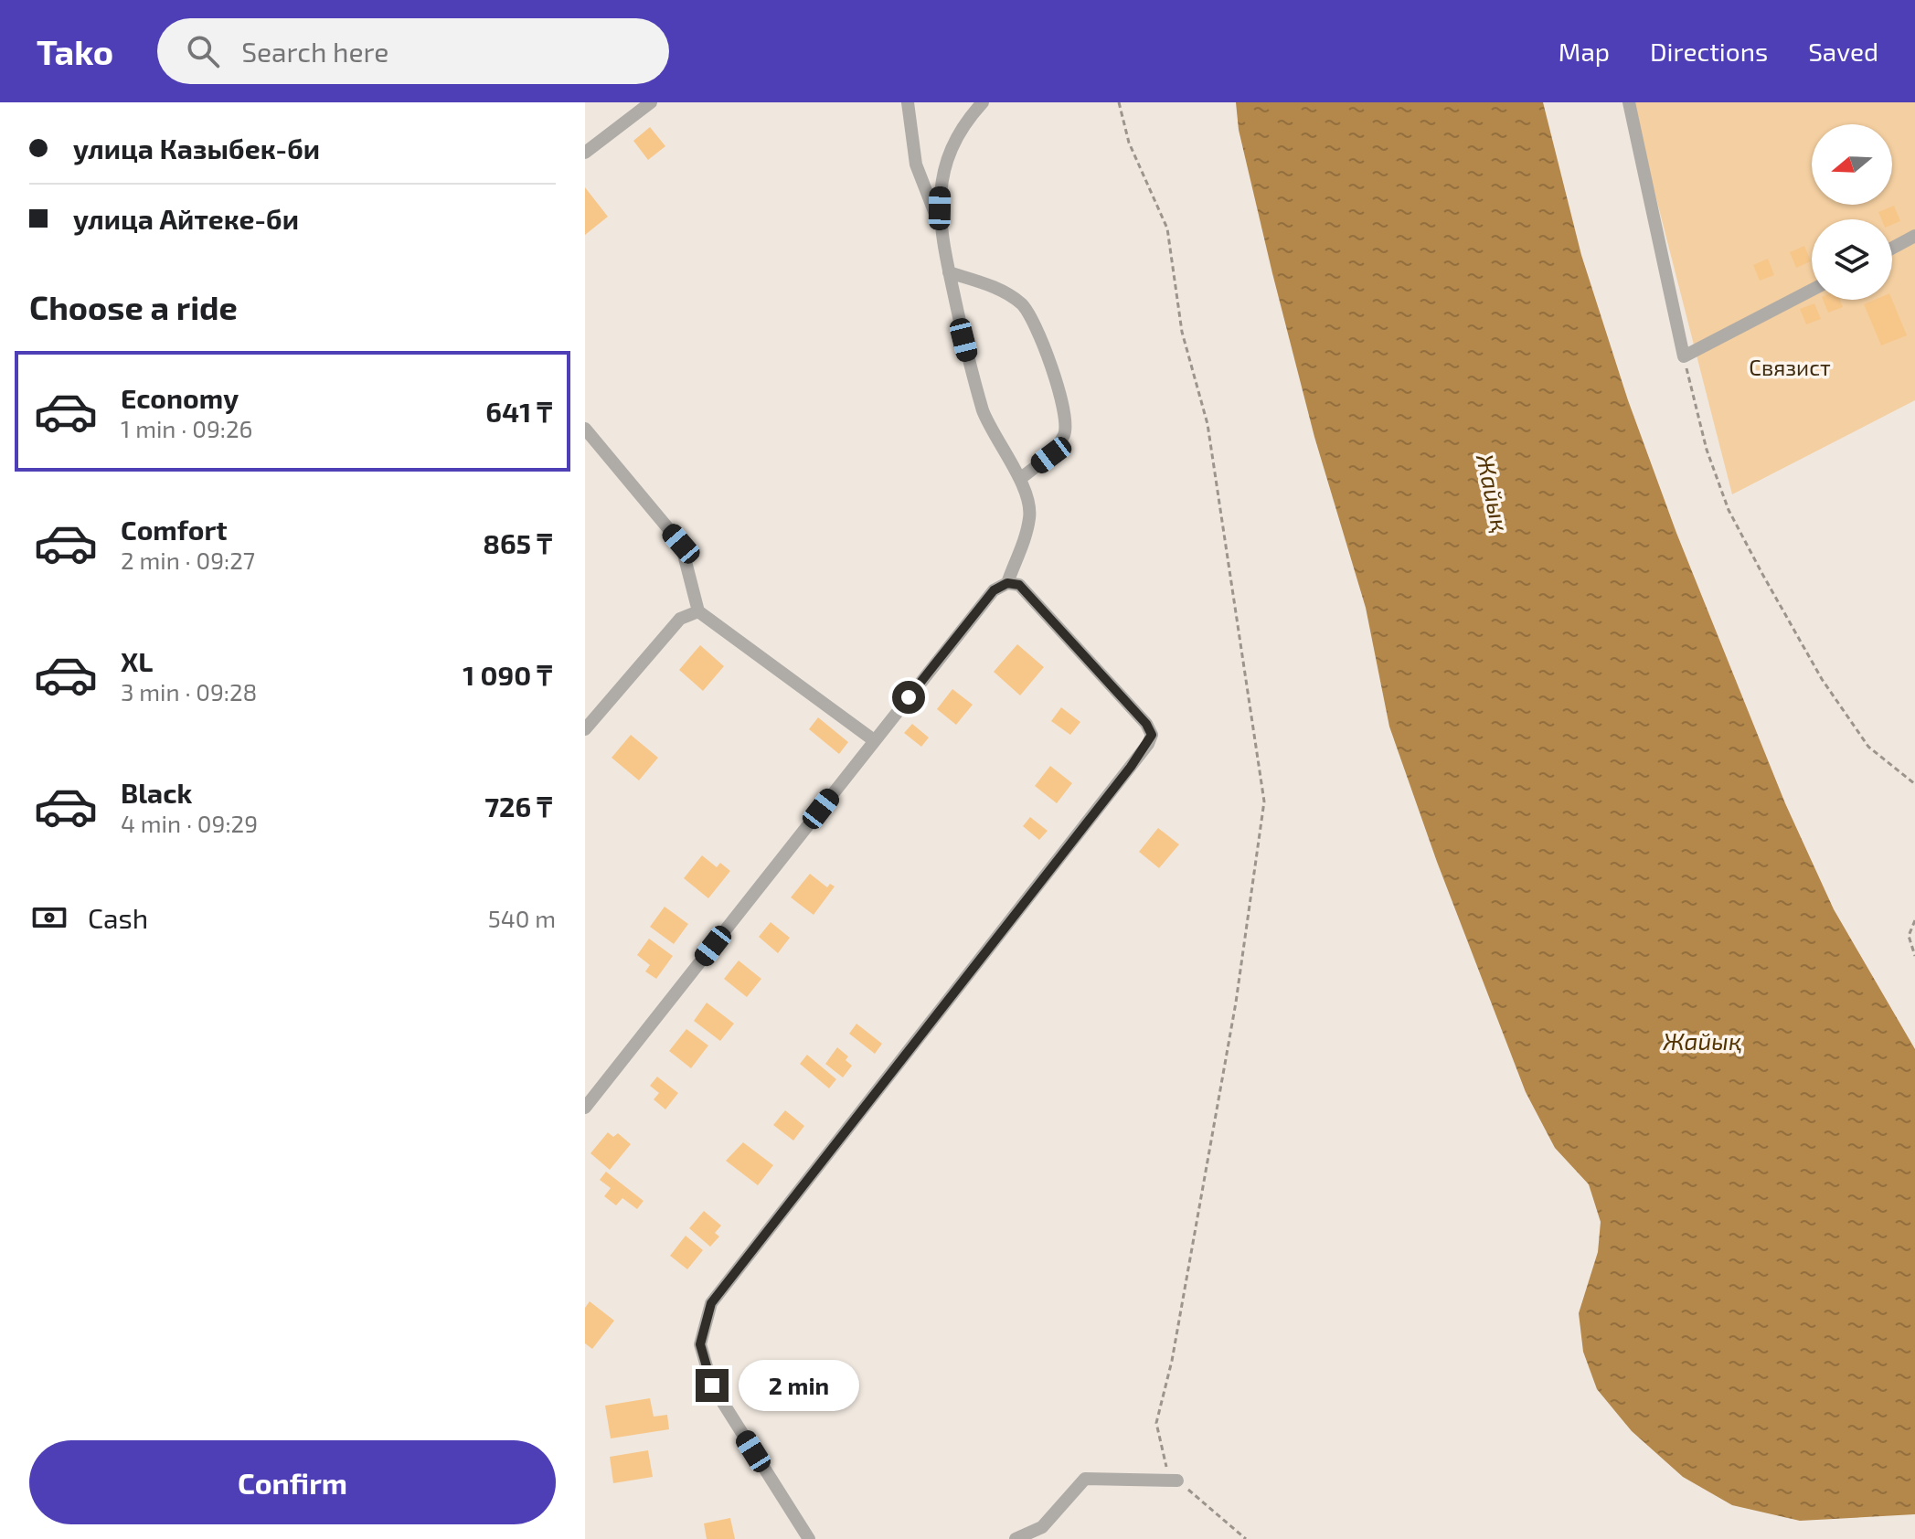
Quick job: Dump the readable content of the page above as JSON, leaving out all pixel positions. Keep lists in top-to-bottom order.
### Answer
{
  "water": ["Жайық"],
  "parks": ["Связист"],
  "north": "left",
  "page": {
    "header": "Tako",
    "search": "Search here",
    "nav": ["Map", "Directions", "Saved"],
    "banner": ["улица Казыбек-би", "улица Айтеке-би"],
    "heading": "Choose a ride",
    "list": [
      {
        "name": "Economy",
        "note": "1 min · 09:26",
        "value": "641 ₸"
      },
      {
        "name": "Comfort",
        "note": "2 min · 09:27",
        "value": "865 ₸"
      },
      {
        "name": "XL",
        "note": "3 min · 09:28",
        "value": "1 090 ₸"
      },
      {
        "name": "Black",
        "note": "4 min · 09:29",
        "value": "726 ₸"
      }
    ],
    "pay": ["Cash", "540 m"],
    "bubble": "2 min",
    "buttons": "Confirm"
  }
}
